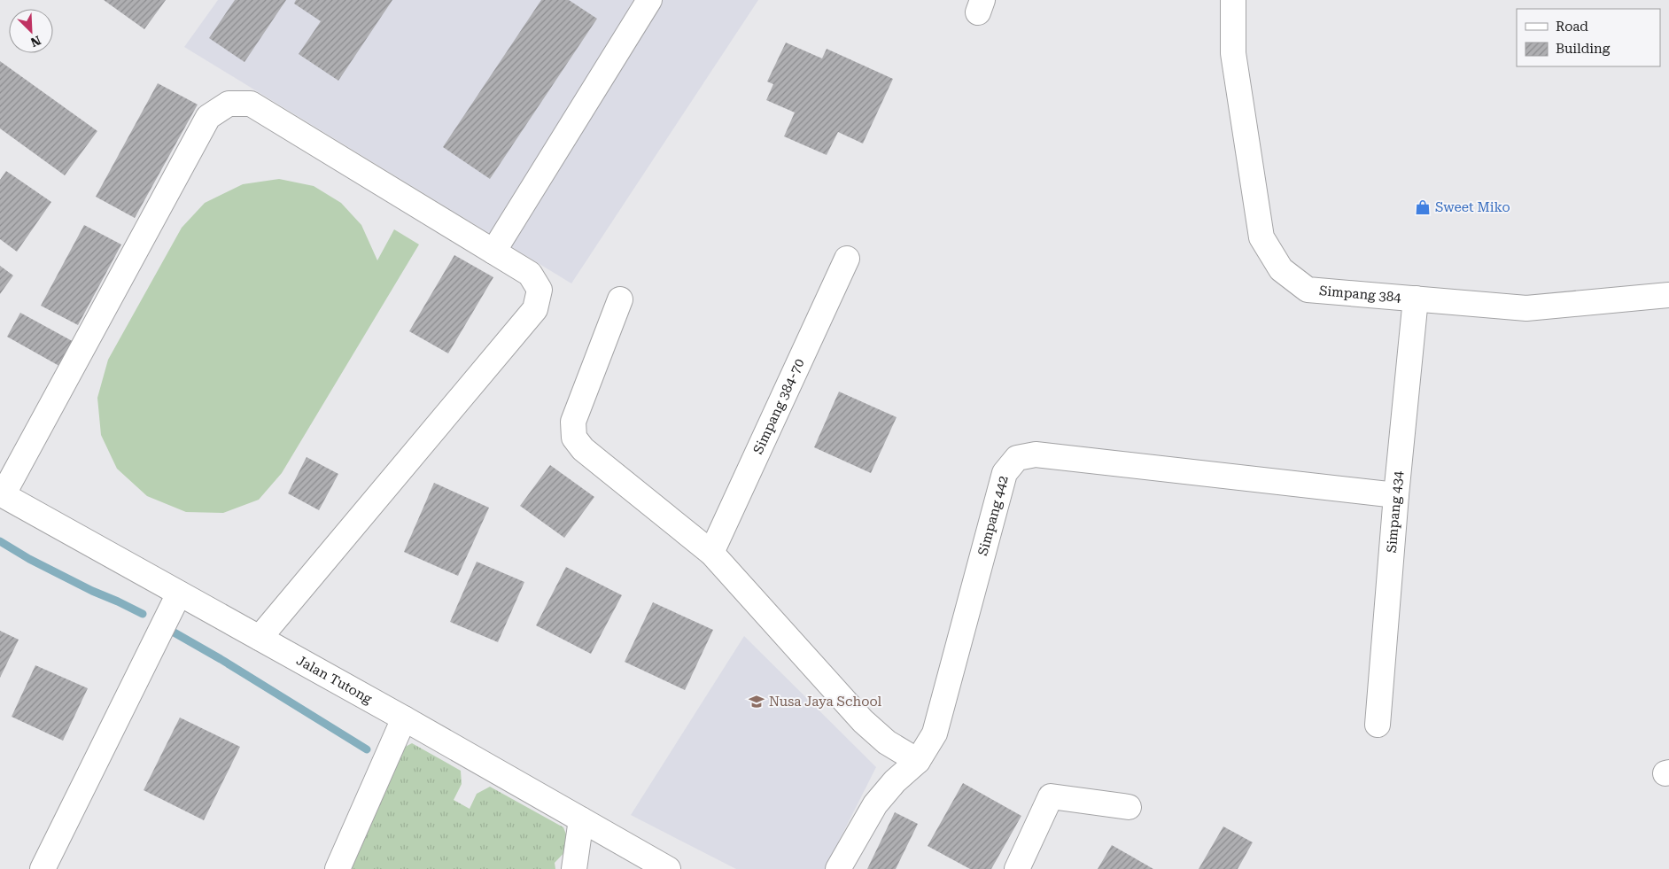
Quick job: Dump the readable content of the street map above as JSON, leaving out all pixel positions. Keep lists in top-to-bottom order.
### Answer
{
  "streets": {
    "street": [
      "Simpang 384",
      "Simpang 384-70",
      "Simpang 434",
      "Simpang 442",
      "Jalan Tutong"
    ]
  },
  "crossings": [
    ["Simpang 384", "Simpang 434"],
    ["Simpang 434", "Simpang 442"]
  ],
  "places": {
    "shop": ["Sweet Miko"],
    "school or university": ["Nusa Jaya School"]
  },
  "legend": ["Road", "Building"],
  "north": "bottom right"
}
